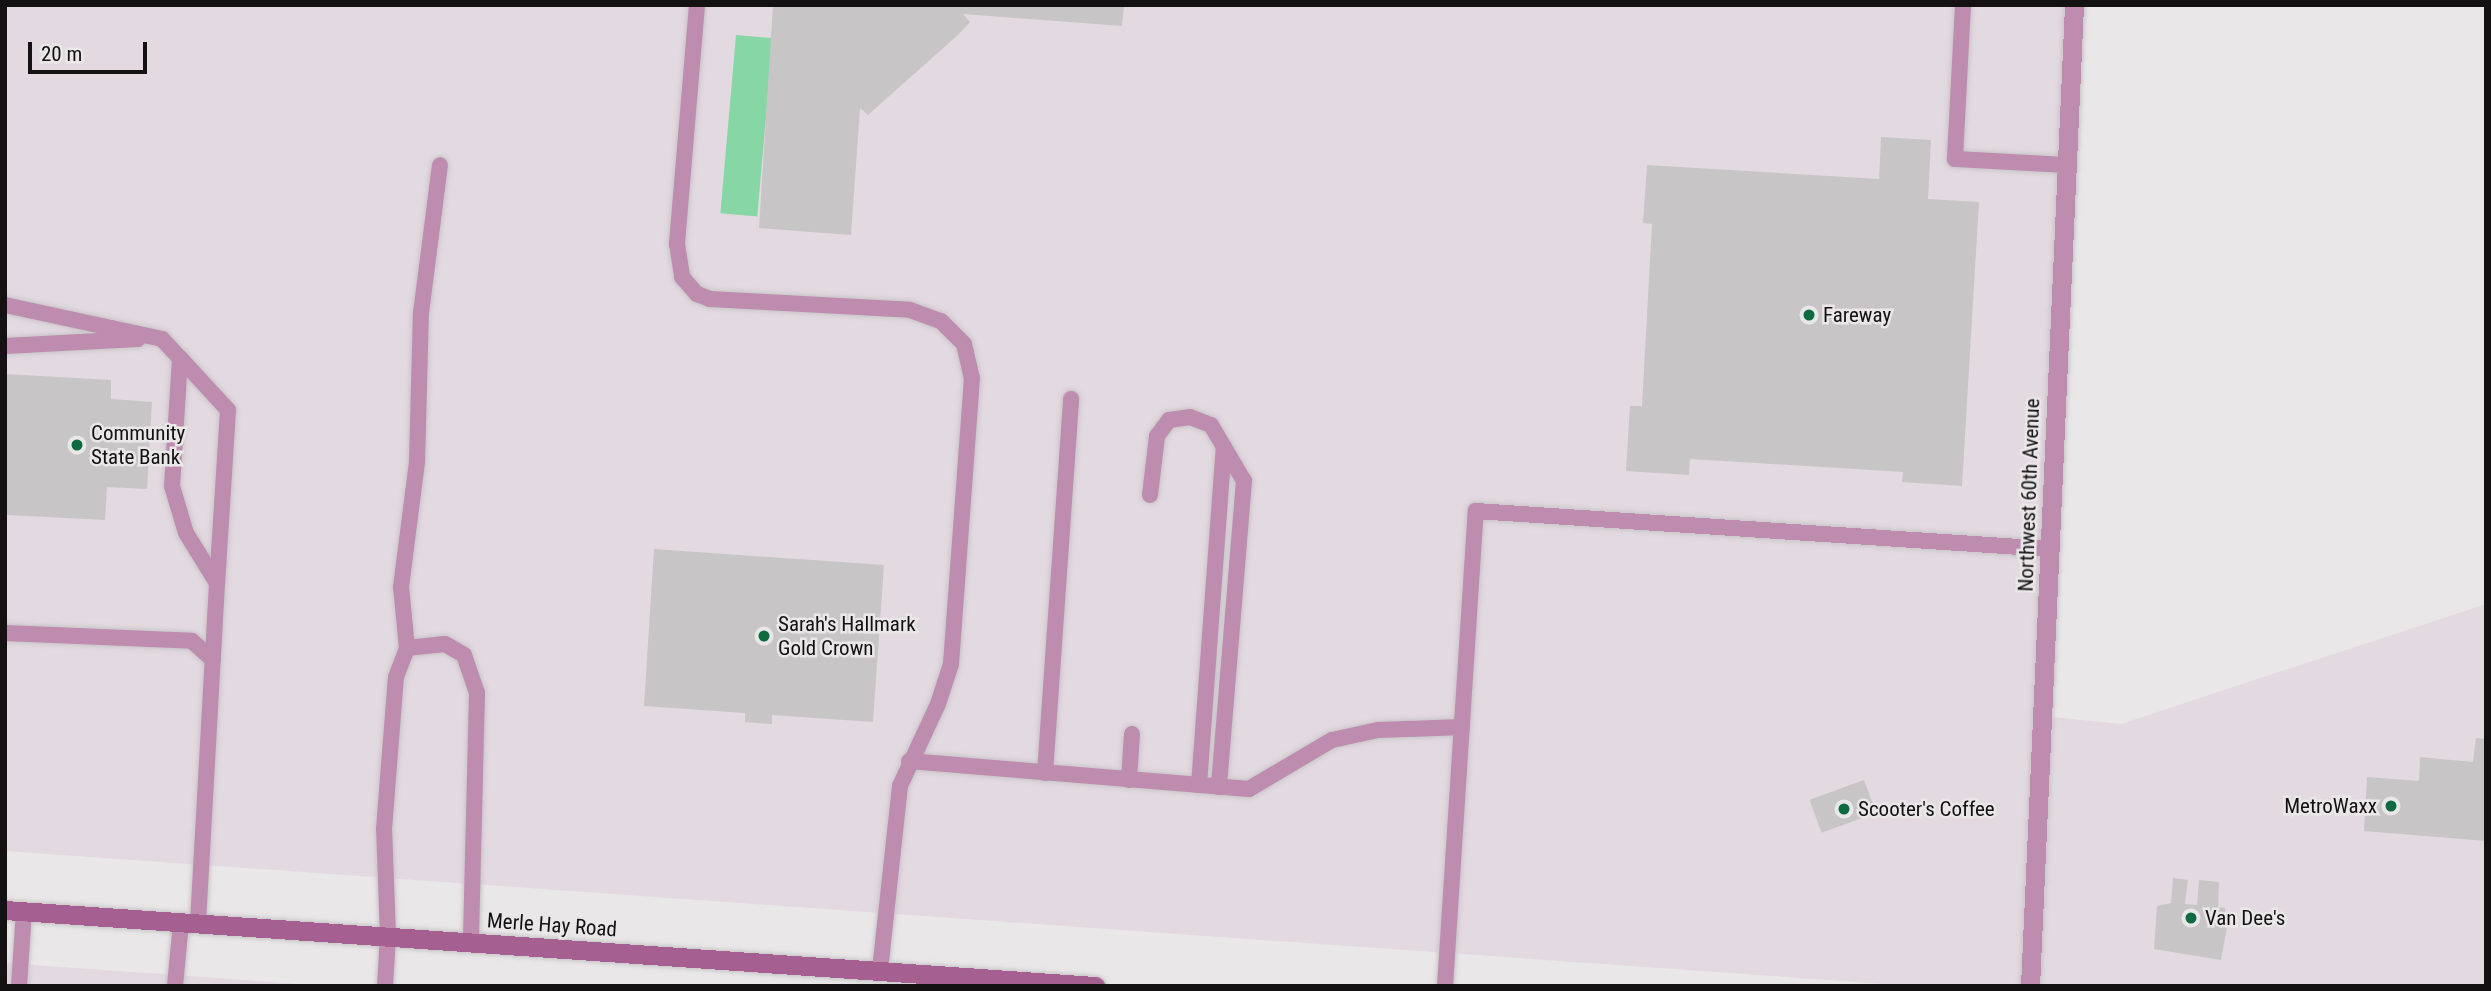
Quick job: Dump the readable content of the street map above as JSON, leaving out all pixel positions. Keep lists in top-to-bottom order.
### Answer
{
  "streets": {
    "main road": ["Merle Hay Road"],
    "street": ["Northwest 60th Avenue"]
  },
  "places": [
    "Fareway",
    "Community State Bank",
    "Sarah's Hallmark Gold Crown",
    "MetroWaxx",
    "Scooter's Coffee",
    "Van Dee's"
  ],
  "scale_bar": "20 m"
}
